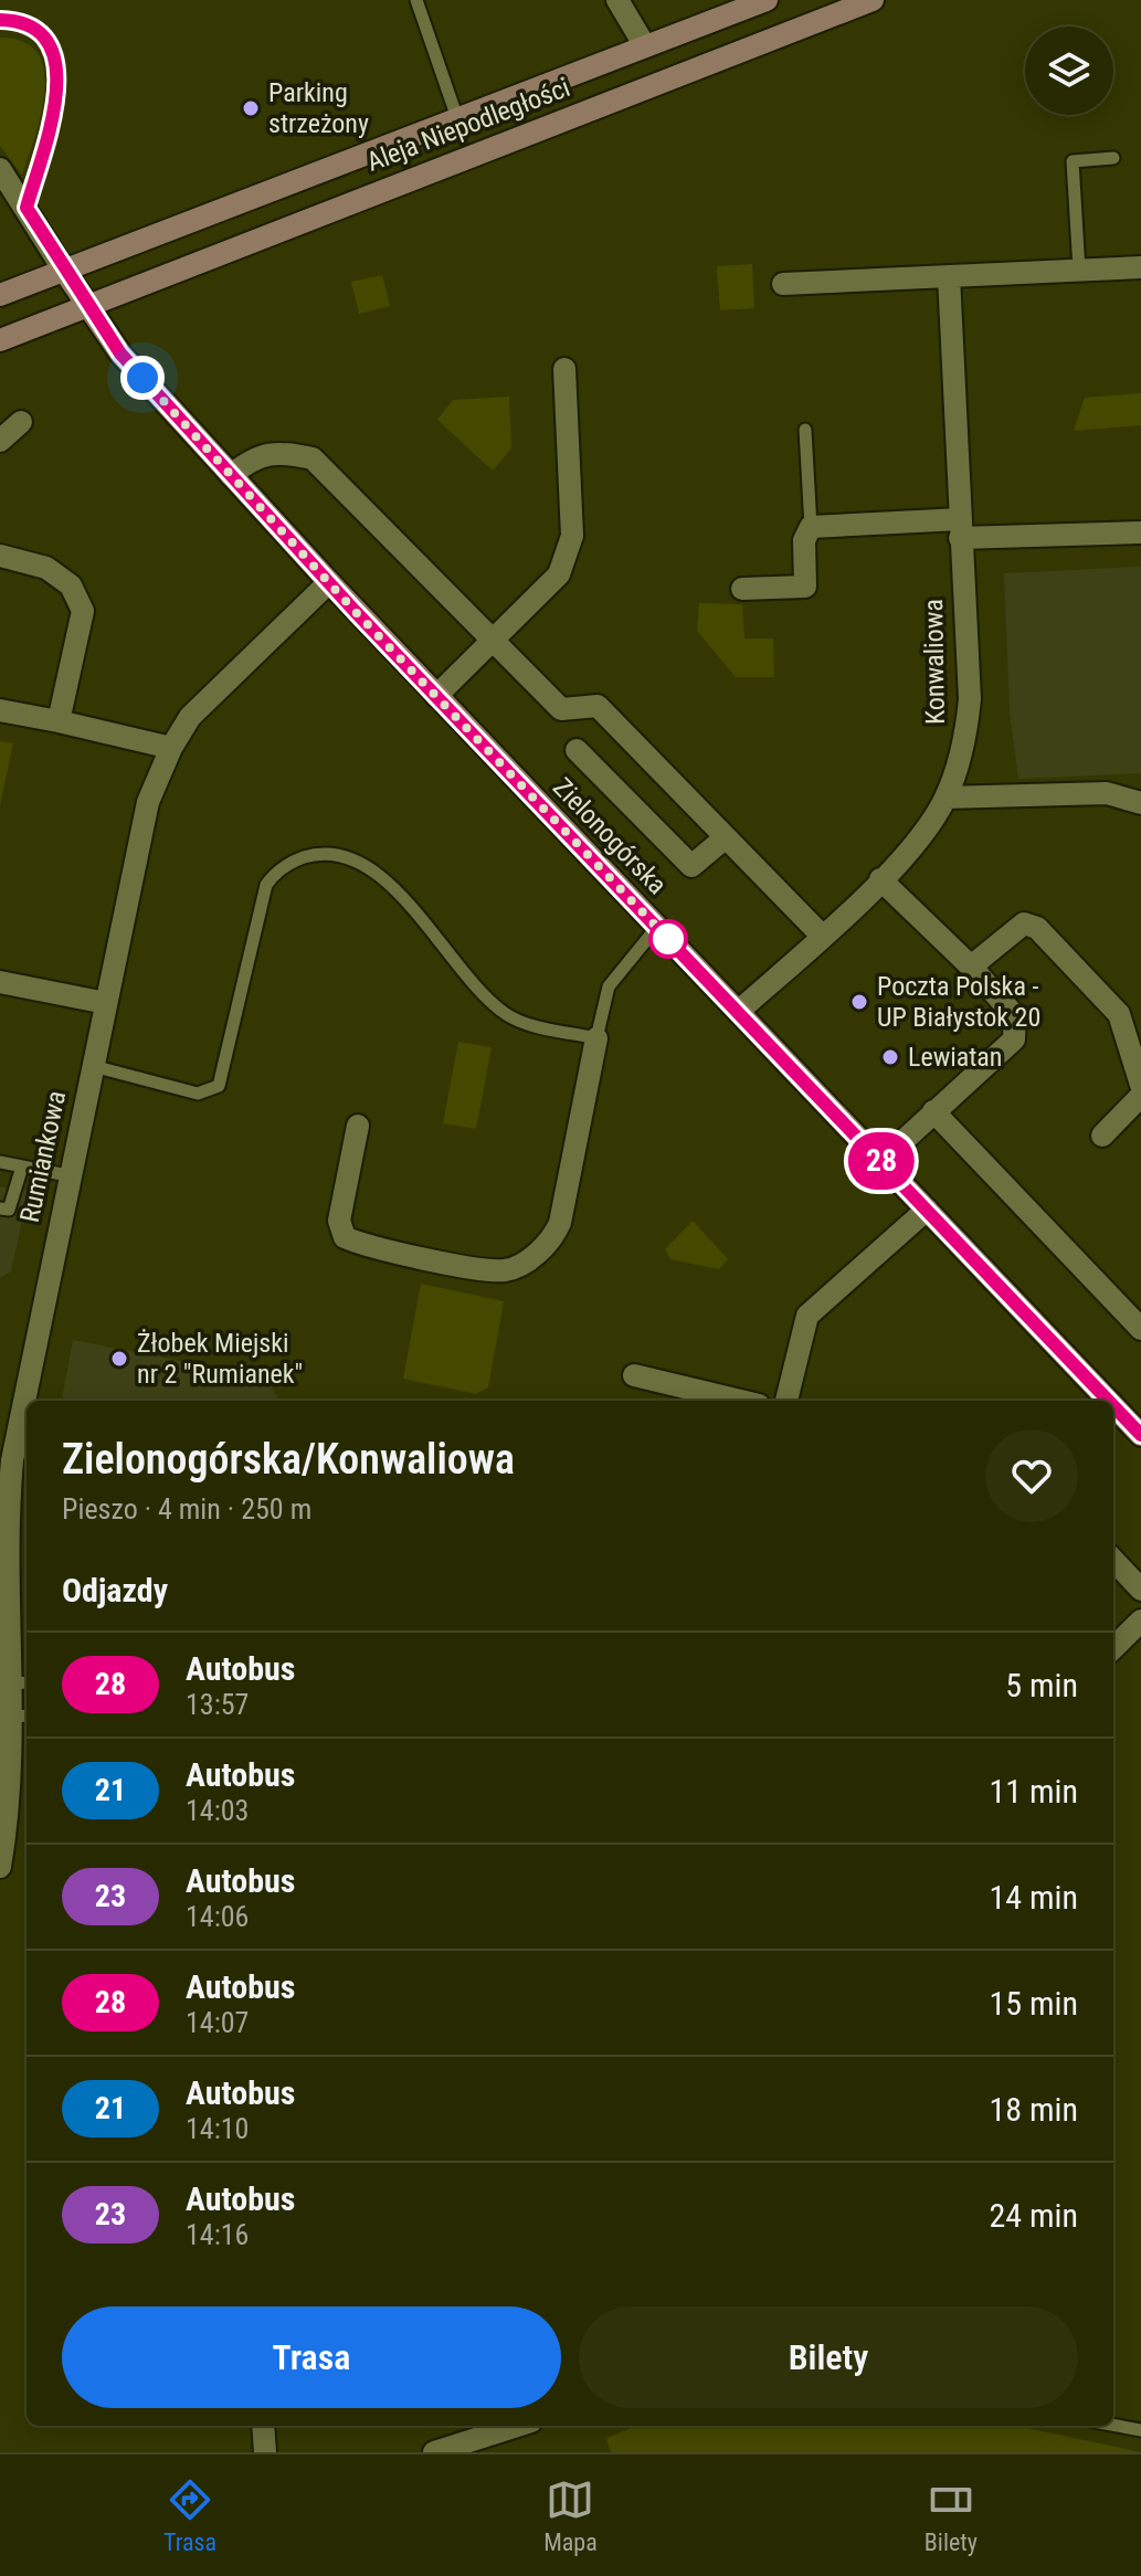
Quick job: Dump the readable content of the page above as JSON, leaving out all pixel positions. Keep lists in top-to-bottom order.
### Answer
{
  "streets": {
    "main road": ["Aleja Niepodległości", "Zielonogórska"],
    "street": ["Konwaliowa", "Rumiankowa"]
  },
  "crossings": [
    ["Aleja Niepodległości", "Zielonogórska"],
    ["Konwaliowa", "Zielonogórska"],
    ["Zielonogórska", "Rumiankowa"]
  ],
  "places": [
    "Parking strzeżony",
    "Poczta Polska - UP Białystok 20",
    "Lewiatan",
    "Żłobek Miejski nr 2 \"Rumianek\""
  ],
  "lines": ["bus line 28"],
  "page": {
    "on_map": "28",
    "heading": [
      ["Zielonogórska/Konwaliowa", "Pieszo · 4 min · 250 m"],
      "Odjazdy"
    ],
    "list": [
      {
        "mark": "28",
        "name": "Autobus",
        "note": "13:57",
        "value": "5 min"
      },
      {
        "mark": "21",
        "name": "Autobus",
        "note": "14:03",
        "value": "11 min"
      },
      {
        "mark": "23",
        "name": "Autobus",
        "note": "14:06",
        "value": "14 min"
      },
      {
        "mark": "28",
        "name": "Autobus",
        "note": "14:07",
        "value": "15 min"
      },
      {
        "mark": "21",
        "name": "Autobus",
        "note": "14:10",
        "value": "18 min"
      },
      {
        "mark": "23",
        "name": "Autobus",
        "note": "14:16",
        "value": "24 min"
      }
    ],
    "buttons": ["Trasa", "Bilety"],
    "tabs": ["Trasa", "Mapa", "Bilety"]
  }
}
